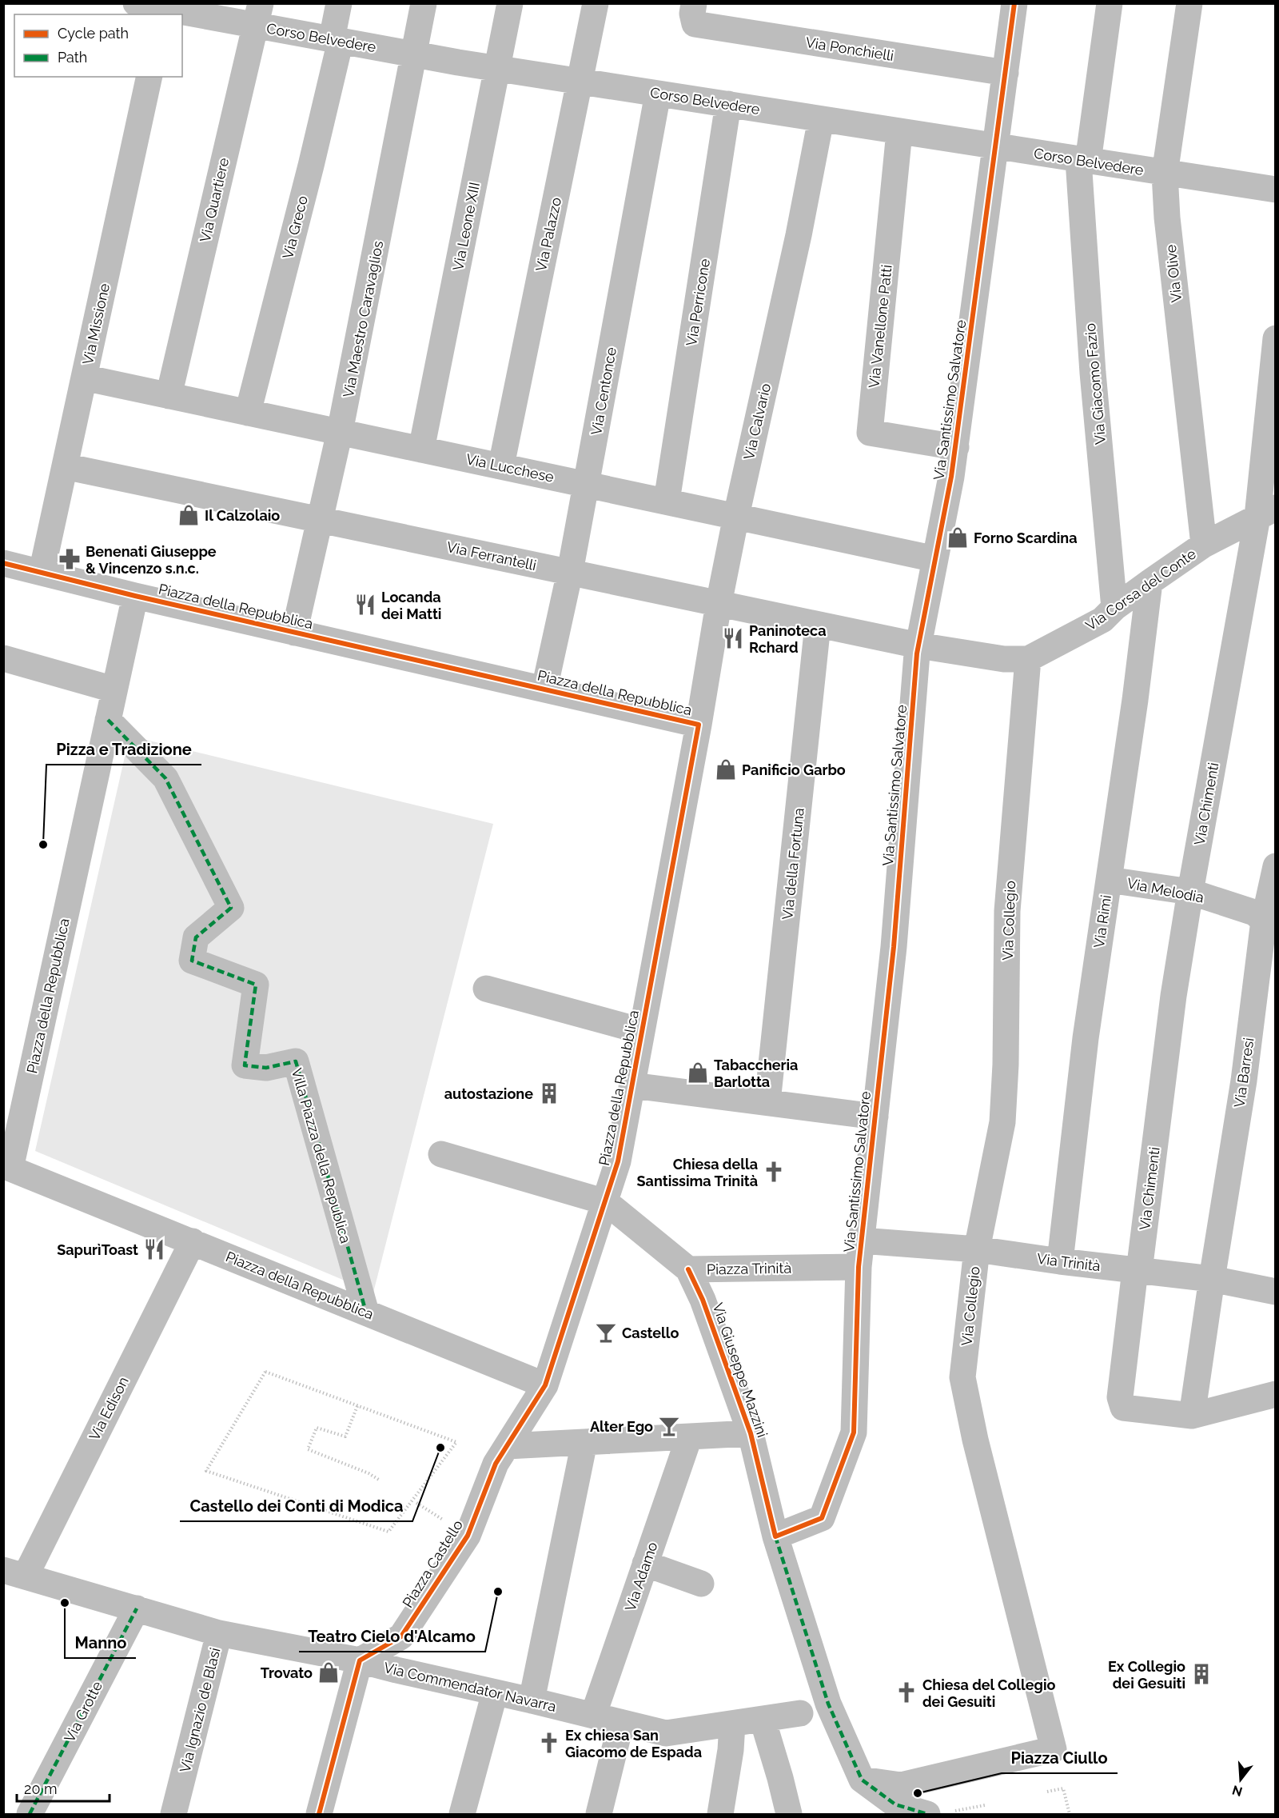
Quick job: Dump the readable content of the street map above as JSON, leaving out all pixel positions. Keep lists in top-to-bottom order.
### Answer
{
  "streets": {
    "street": [
      "Corso Belvedere",
      "Via Ponchielli",
      "Via Quartiere",
      "Via Leone XIII",
      "Via Greco",
      "Via Palazzo",
      "Via Olive",
      "Via Perricone",
      "Via Maestro Caravaglios",
      "Via Missione",
      "Via Vanellone Patti",
      "Via Giacomo Fazio",
      "Via Centonce",
      "Via Santissimo Salvatore",
      "Via Calvario",
      "Via Lucchese",
      "Via Ferrantelli",
      "Via Corsa del Conte",
      "Piazza della Repubblica",
      "Via Chimenti",
      "Via della Fortuna",
      "Via Melodia",
      "Via Collegio",
      "Via Rimi",
      "Via Barresi",
      "Villa Piazza della Republica",
      "Via Trinità",
      "Piazza Trinità",
      "Via Giuseppe Mazzini",
      "Via Edison",
      "Piazza Castello",
      "Via Adamo",
      "Via Commendator Navarra",
      "Via Ignazio de Blasi",
      "Via Grotte"
    ]
  },
  "crossings": [
    ["Corso Belvedere", "Via Quartiere"],
    ["Corso Belvedere", "Via Leone XIII"],
    ["Corso Belvedere", "Via Greco"],
    ["Corso Belvedere", "Via Palazzo"],
    ["Corso Belvedere", "Via Olive"],
    ["Corso Belvedere", "Via Perricone"],
    ["Corso Belvedere", "Via Maestro Caravaglios"],
    ["Corso Belvedere", "Via Vanellone Patti"],
    ["Corso Belvedere", "Via Giacomo Fazio"],
    ["Corso Belvedere", "Via Centonce"],
    ["Corso Belvedere", "Via Santissimo Salvatore"],
    ["Corso Belvedere", "Via Calvario"],
    ["Via Ponchielli", "Via Santissimo Salvatore"],
    ["Via Quartiere", "Via Lucchese"],
    ["Via Leone XIII", "Via Lucchese"],
    ["Via Greco", "Via Lucchese"],
    ["Via Palazzo", "Via Lucchese"],
    ["Via Olive", "Via Corsa del Conte"],
    ["Via Perricone", "Via Lucchese"],
    ["Via Maestro Caravaglios", "Via Lucchese"],
    ["Via Maestro Caravaglios", "Via Ferrantelli"],
    ["Via Maestro Caravaglios", "Piazza della Repubblica"],
    ["Via Missione", "Via Lucchese"],
    ["Via Missione", "Via Ferrantelli"],
    ["Via Missione", "Piazza della Repubblica"],
    ["Via Vanellone Patti", "Via Santissimo Salvatore"],
    ["Via Giacomo Fazio", "Via Corsa del Conte"],
    ["Via Centonce", "Via Lucchese"],
    ["Via Centonce", "Via Ferrantelli"],
    ["Via Centonce", "Piazza della Repubblica"],
    ["Via Santissimo Salvatore", "Via Lucchese"],
    ["Via Santissimo Salvatore", "Via Ferrantelli"],
    ["Via Santissimo Salvatore", "Via Corsa del Conte"],
    ["Via Santissimo Salvatore", "Via Trinità"],
    ["Via Santissimo Salvatore", "Piazza Trinità"],
    ["Via Santissimo Salvatore", "Via Giuseppe Mazzini"],
    ["Via Calvario", "Via Lucchese"],
    ["Via Calvario", "Via Ferrantelli"],
    ["Via Calvario", "Piazza della Repubblica"],
    ["Via Ferrantelli", "Via Corsa del Conte"],
    ["Via Ferrantelli", "Via della Fortuna"],
    ["Via Corsa del Conte", "Via Chimenti"],
    ["Via Corsa del Conte", "Via Collegio"],
    ["Via Corsa del Conte", "Via Rimi"],
    ["Piazza della Repubblica", "Villa Piazza della Republica"],
    ["Piazza della Repubblica", "Piazza Trinità"],
    ["Piazza della Repubblica", "Via Edison"],
    ["Piazza della Repubblica", "Piazza Castello"],
    ["Via Chimenti", "Via Melodia"],
    ["Via Chimenti", "Via Barresi"],
    ["Via Chimenti", "Via Trinità"],
    ["Via Melodia", "Via Rimi"],
    ["Via Melodia", "Via Barresi"],
    ["Via Collegio", "Via Trinità"],
    ["Via Collegio", "Via Giuseppe Mazzini"],
    ["Via Rimi", "Via Trinità"],
    ["Via Barresi", "Via Trinità"],
    ["Piazza Trinità", "Via Giuseppe Mazzini"],
    ["Via Edison", "Via Commendator Navarra"],
    ["Piazza Castello", "Via Commendator Navarra"],
    ["Via Adamo", "Via Commendator Navarra"],
    ["Via Commendator Navarra", "Via Ignazio de Blasi"],
    ["Via Commendator Navarra", "Via Grotte"]
  ],
  "places": {
    "shop": [
      "Il Calzolaio",
      "Forno Scardina",
      "Panificio Garbo",
      "Tabaccheria Barlotta",
      "Trovato"
    ],
    "pharmacy": ["Benenati Giuseppe & Vincenzo s.n.c."],
    "restaurant": ["Locanda dei Matti", "Paninoteca Rchard", "SapurìToast"],
    "other": [
      "Pizza e Tradizione",
      "Castello dei Conti di Modica",
      "Teatro Cielo d'Alcamo",
      "Manno",
      "Piazza Ciullo"
    ],
    "building": ["autostazione", "Ex Collegio dei Gesuiti"],
    "church": ["Chiesa della Santissima Trinità", "Chiesa del Collegio dei Gesuiti", "Ex chiesa San Giacomo de Espada"],
    "bar": ["Castello", "Alter Ego"]
  },
  "legend": ["Cycle path", "Path"],
  "scale_bar": "20 m",
  "north": "bottom"
}
